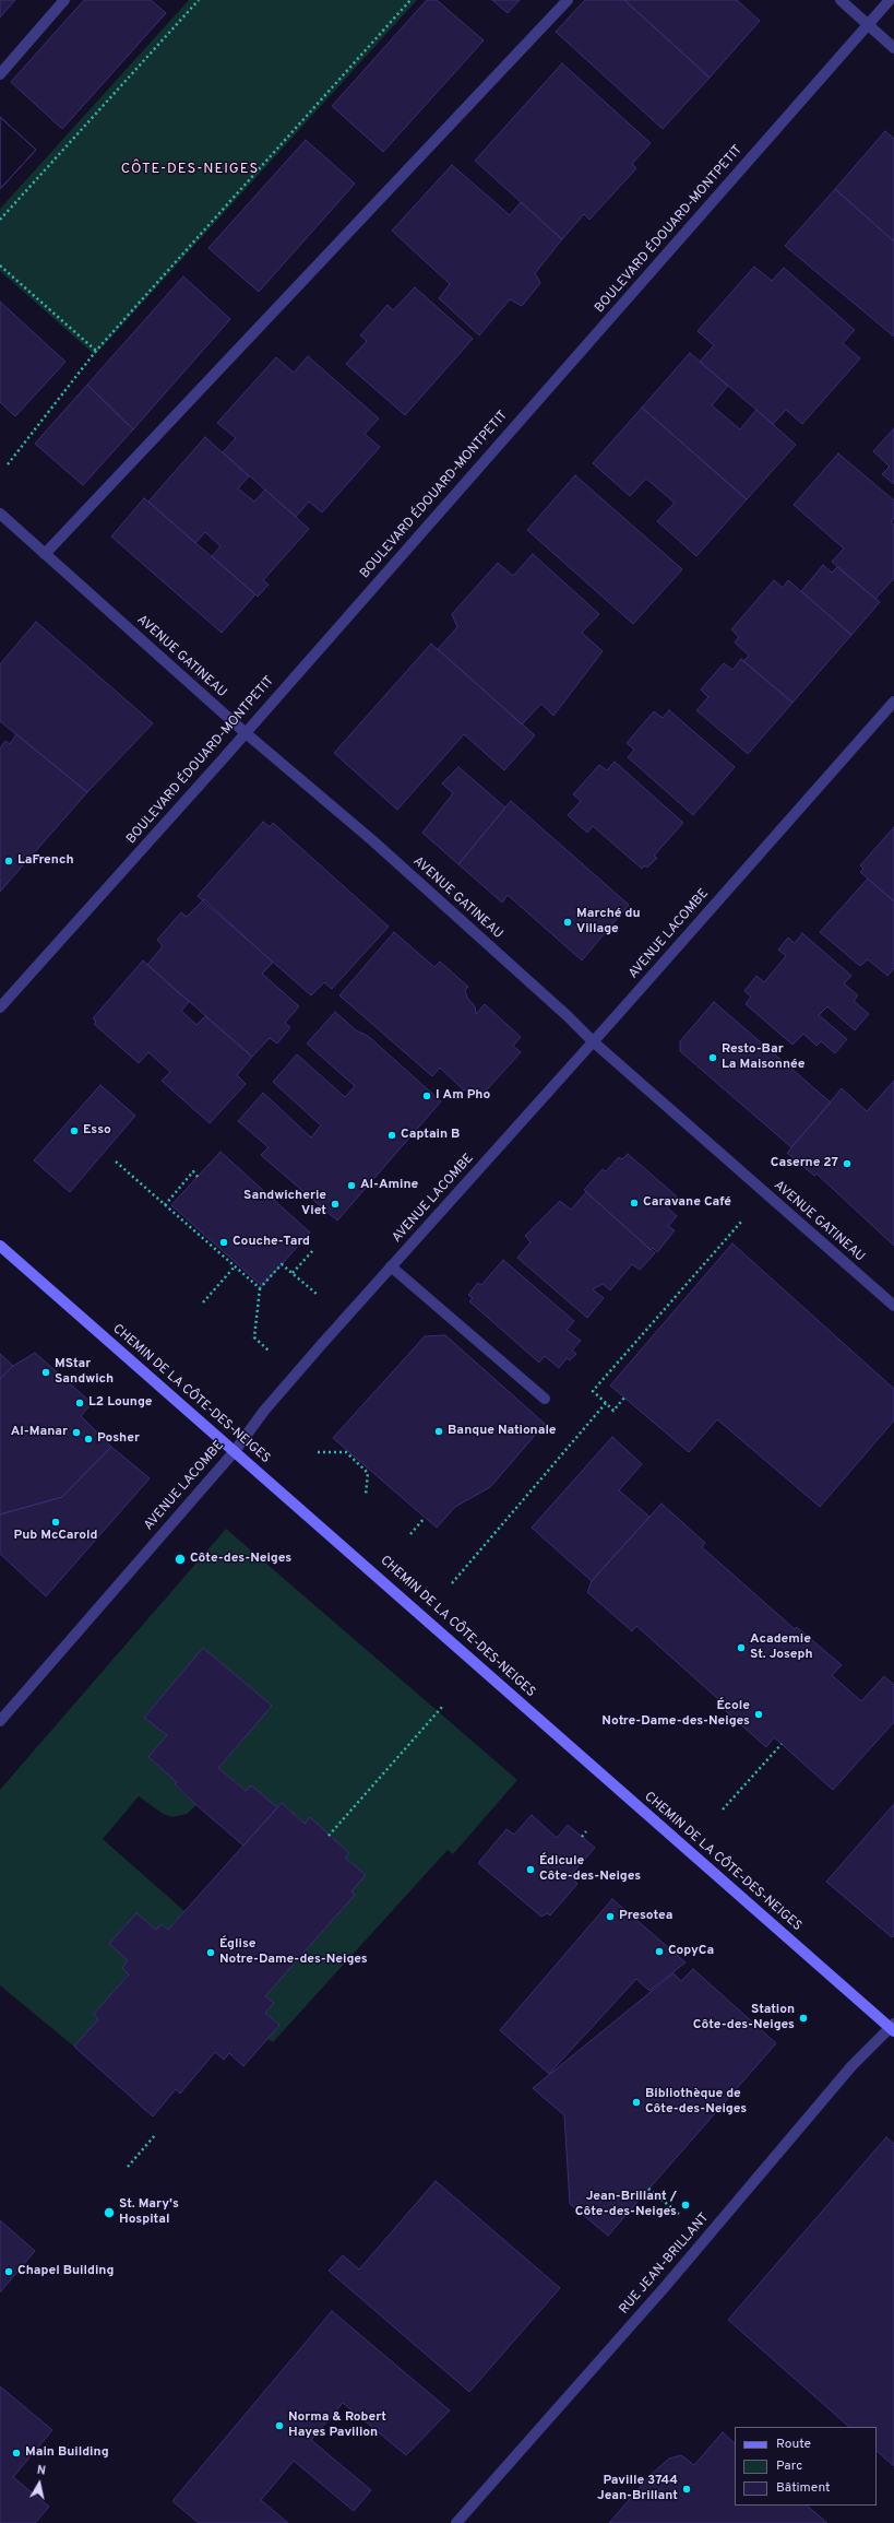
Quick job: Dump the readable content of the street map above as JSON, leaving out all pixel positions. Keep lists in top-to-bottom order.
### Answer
{
  "streets": {
    "main road": ["CHEMIN DE LA CÔTE-DES-NEIGES"],
    "street": [
      "BOULEVARD ÉDOUARD-MONTPETIT",
      "AVENUE GATINEAU",
      "AVENUE LACOMBE",
      "RUE JEAN-BRILLANT"
    ]
  },
  "crossings": [
    ["BOULEVARD ÉDOUARD-MONTPETIT", "AVENUE GATINEAU"],
    ["AVENUE GATINEAU", "AVENUE LACOMBE"],
    ["AVENUE LACOMBE", "CHEMIN DE LA CÔTE-DES-NEIGES"],
    ["CHEMIN DE LA CÔTE-DES-NEIGES", "RUE JEAN-BRILLANT"]
  ],
  "districts": ["CÔTE-DES-NEIGES"],
  "places": [
    "LaFrench",
    "Marché du Village",
    "Resto-Bar La Maisonnée",
    "I Am Pho",
    "Esso",
    "Captain B",
    "Caserne 27",
    "Al-Amine",
    "Caravane Café",
    "Sandwicherie Viet",
    "Couche-Tard",
    "MStar Sandwich",
    "L2 Lounge",
    "Banque Nationale",
    "Al-Manar",
    "Posher",
    "Pub McCarold",
    "Côte-des-Neiges",
    "Academie St. Joseph",
    "École Notre-Dame-des-Neiges",
    "Édicule Côte-des-Neiges",
    "Presotea",
    "CopyCa",
    "Église Notre-Dame-des-Neiges",
    "Station Côte-des-Neiges",
    "Bibliothèque de Côte-des-Neiges",
    "Jean-Brillant / Côte-des-Neiges",
    "St. Mary's Hospital",
    "Chapel Building",
    "Norma & Robert Hayes Pavilion",
    "Main Building",
    "Paville 3744 Jean-Brillant"
  ],
  "legend": ["Route", "Parc", "Bâtiment"],
  "north": "top"
}
